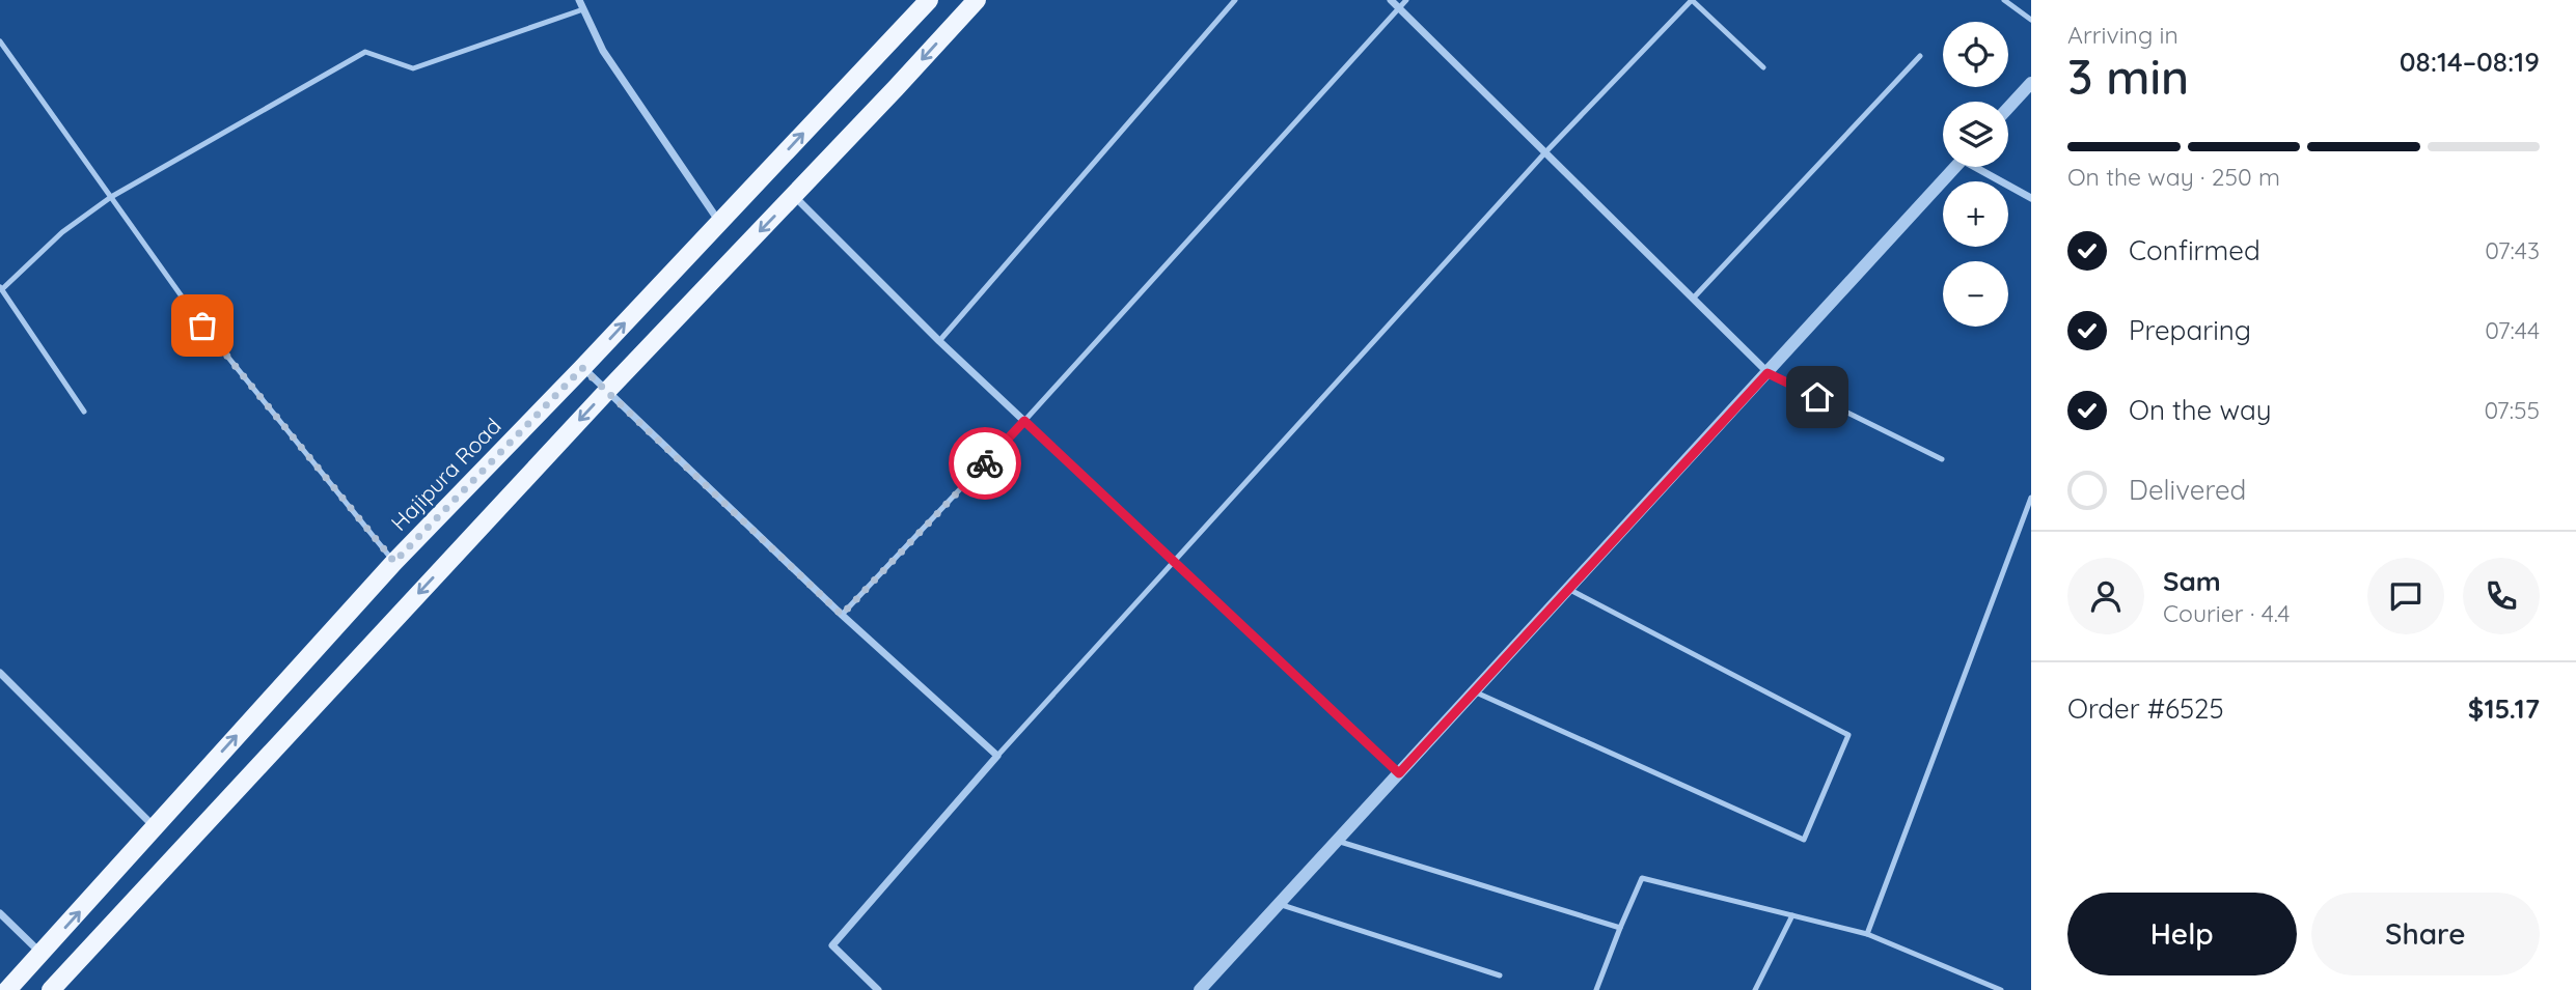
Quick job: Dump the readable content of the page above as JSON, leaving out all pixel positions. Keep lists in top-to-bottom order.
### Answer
{
  "streets": {
    "main road": ["Hajipura Road"]
  },
  "page": {
    "heading": ["3 min", "Arriving in", "08:14–08:19"],
    "panel": [
      "Sam",
      "Courier · 4.4",
      "Order #6525",
      "$15.17"
    ],
    "map_buttons": ["+", "−"],
    "bar": "On the way · 250 m",
    "list": [
      ["Confirmed", "07:43"],
      ["Preparing", "07:44"],
      ["On the way", "07:55"],
      "Delivered"
    ],
    "buttons": ["Help", "Share"]
  }
}
